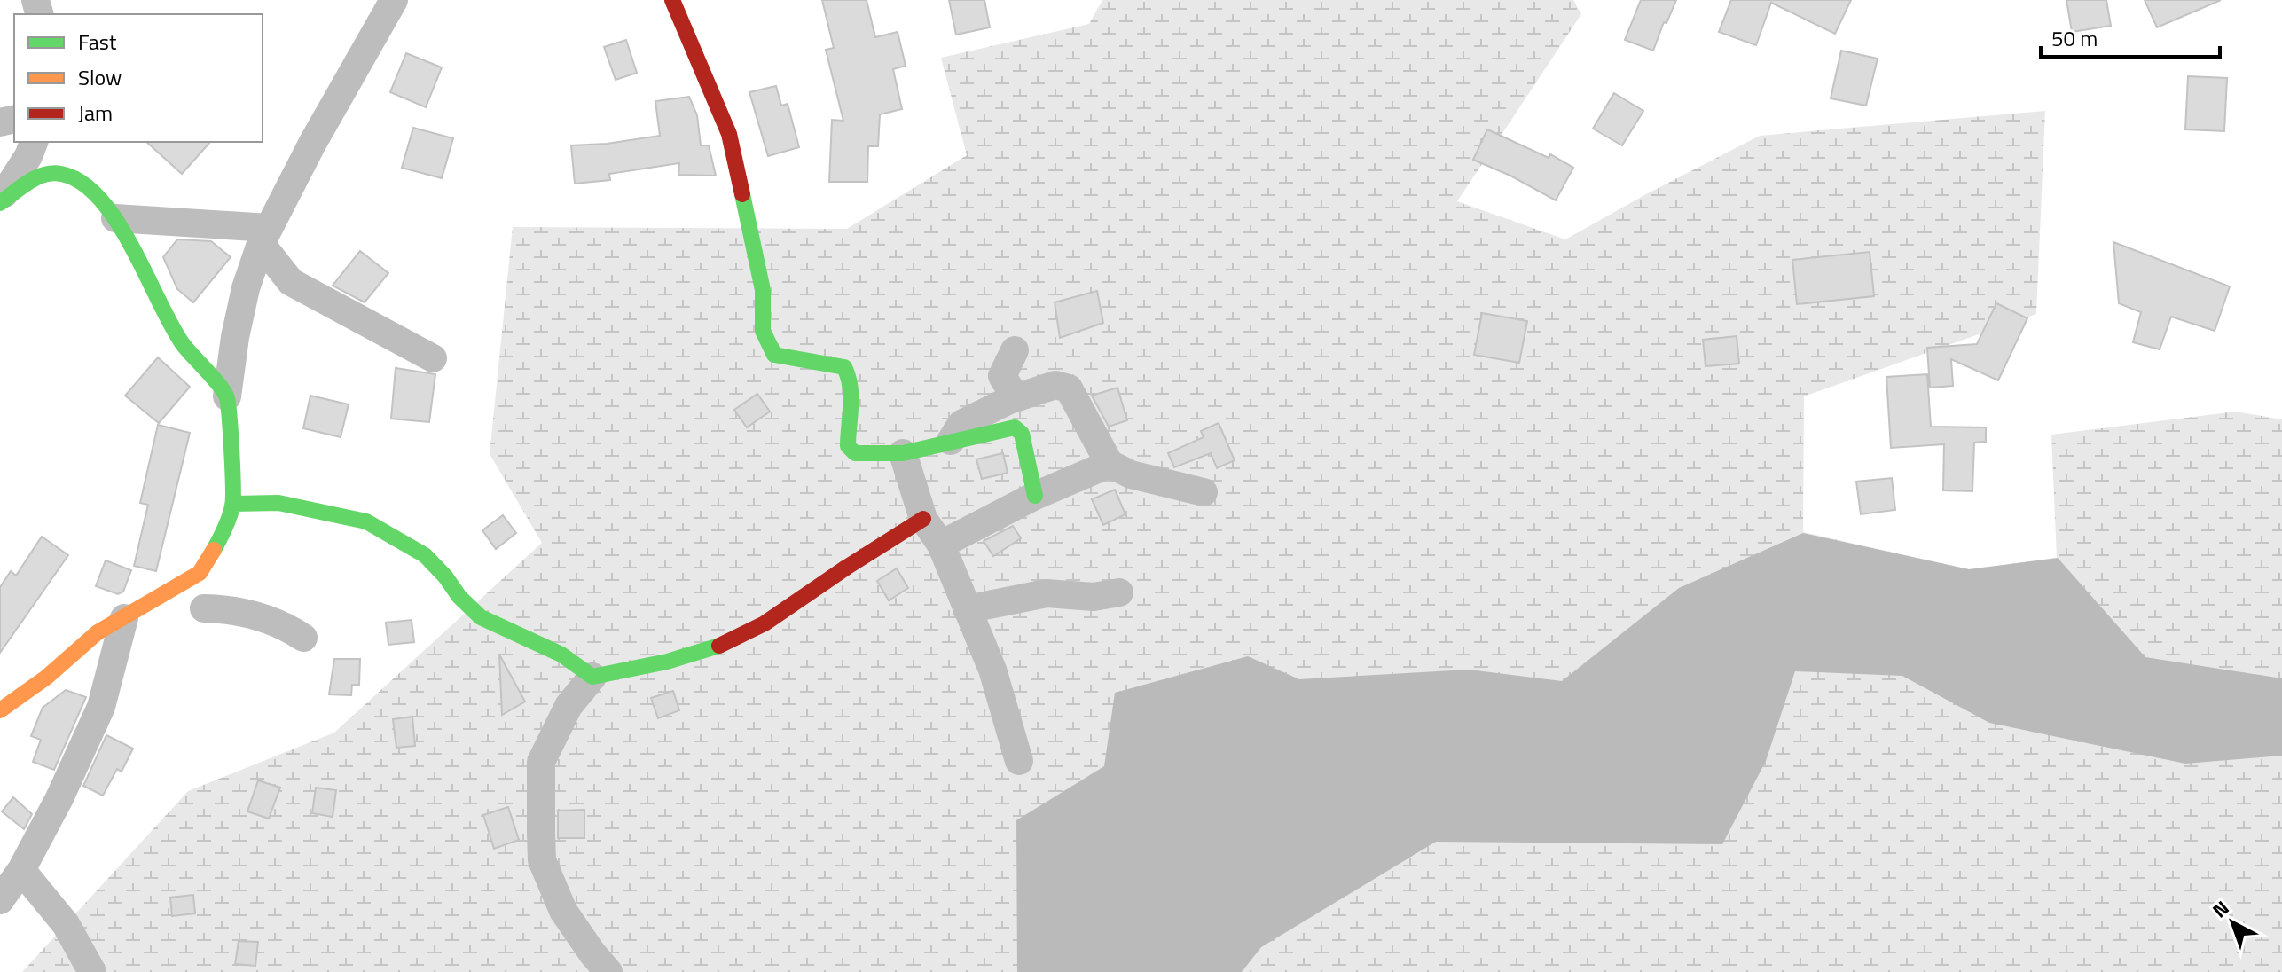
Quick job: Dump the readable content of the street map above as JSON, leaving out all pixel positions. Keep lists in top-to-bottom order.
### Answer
{
  "legend": ["Fast", "Slow", "Jam"],
  "scale_bar": "50 m",
  "north": "top left"
}
